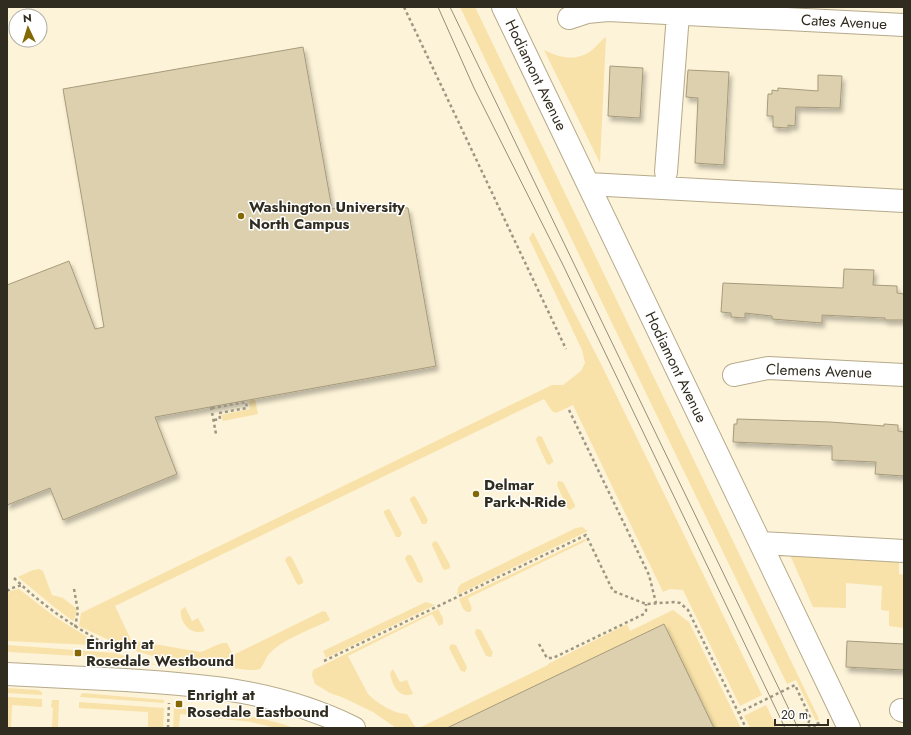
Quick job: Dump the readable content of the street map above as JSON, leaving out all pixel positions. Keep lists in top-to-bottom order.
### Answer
{
  "streets": {
    "street": ["Cates Avenue", "Hodiamont Avenue", "Clemens Avenue"]
  },
  "places": {
    "other": ["Washington University North Campus", "Delmar Park-N-Ride"],
    "transit": ["Enright at Rosedale Westbound", "Enright at Rosedale Eastbound"]
  },
  "scale_bar": "20 m",
  "north": "top"
}
